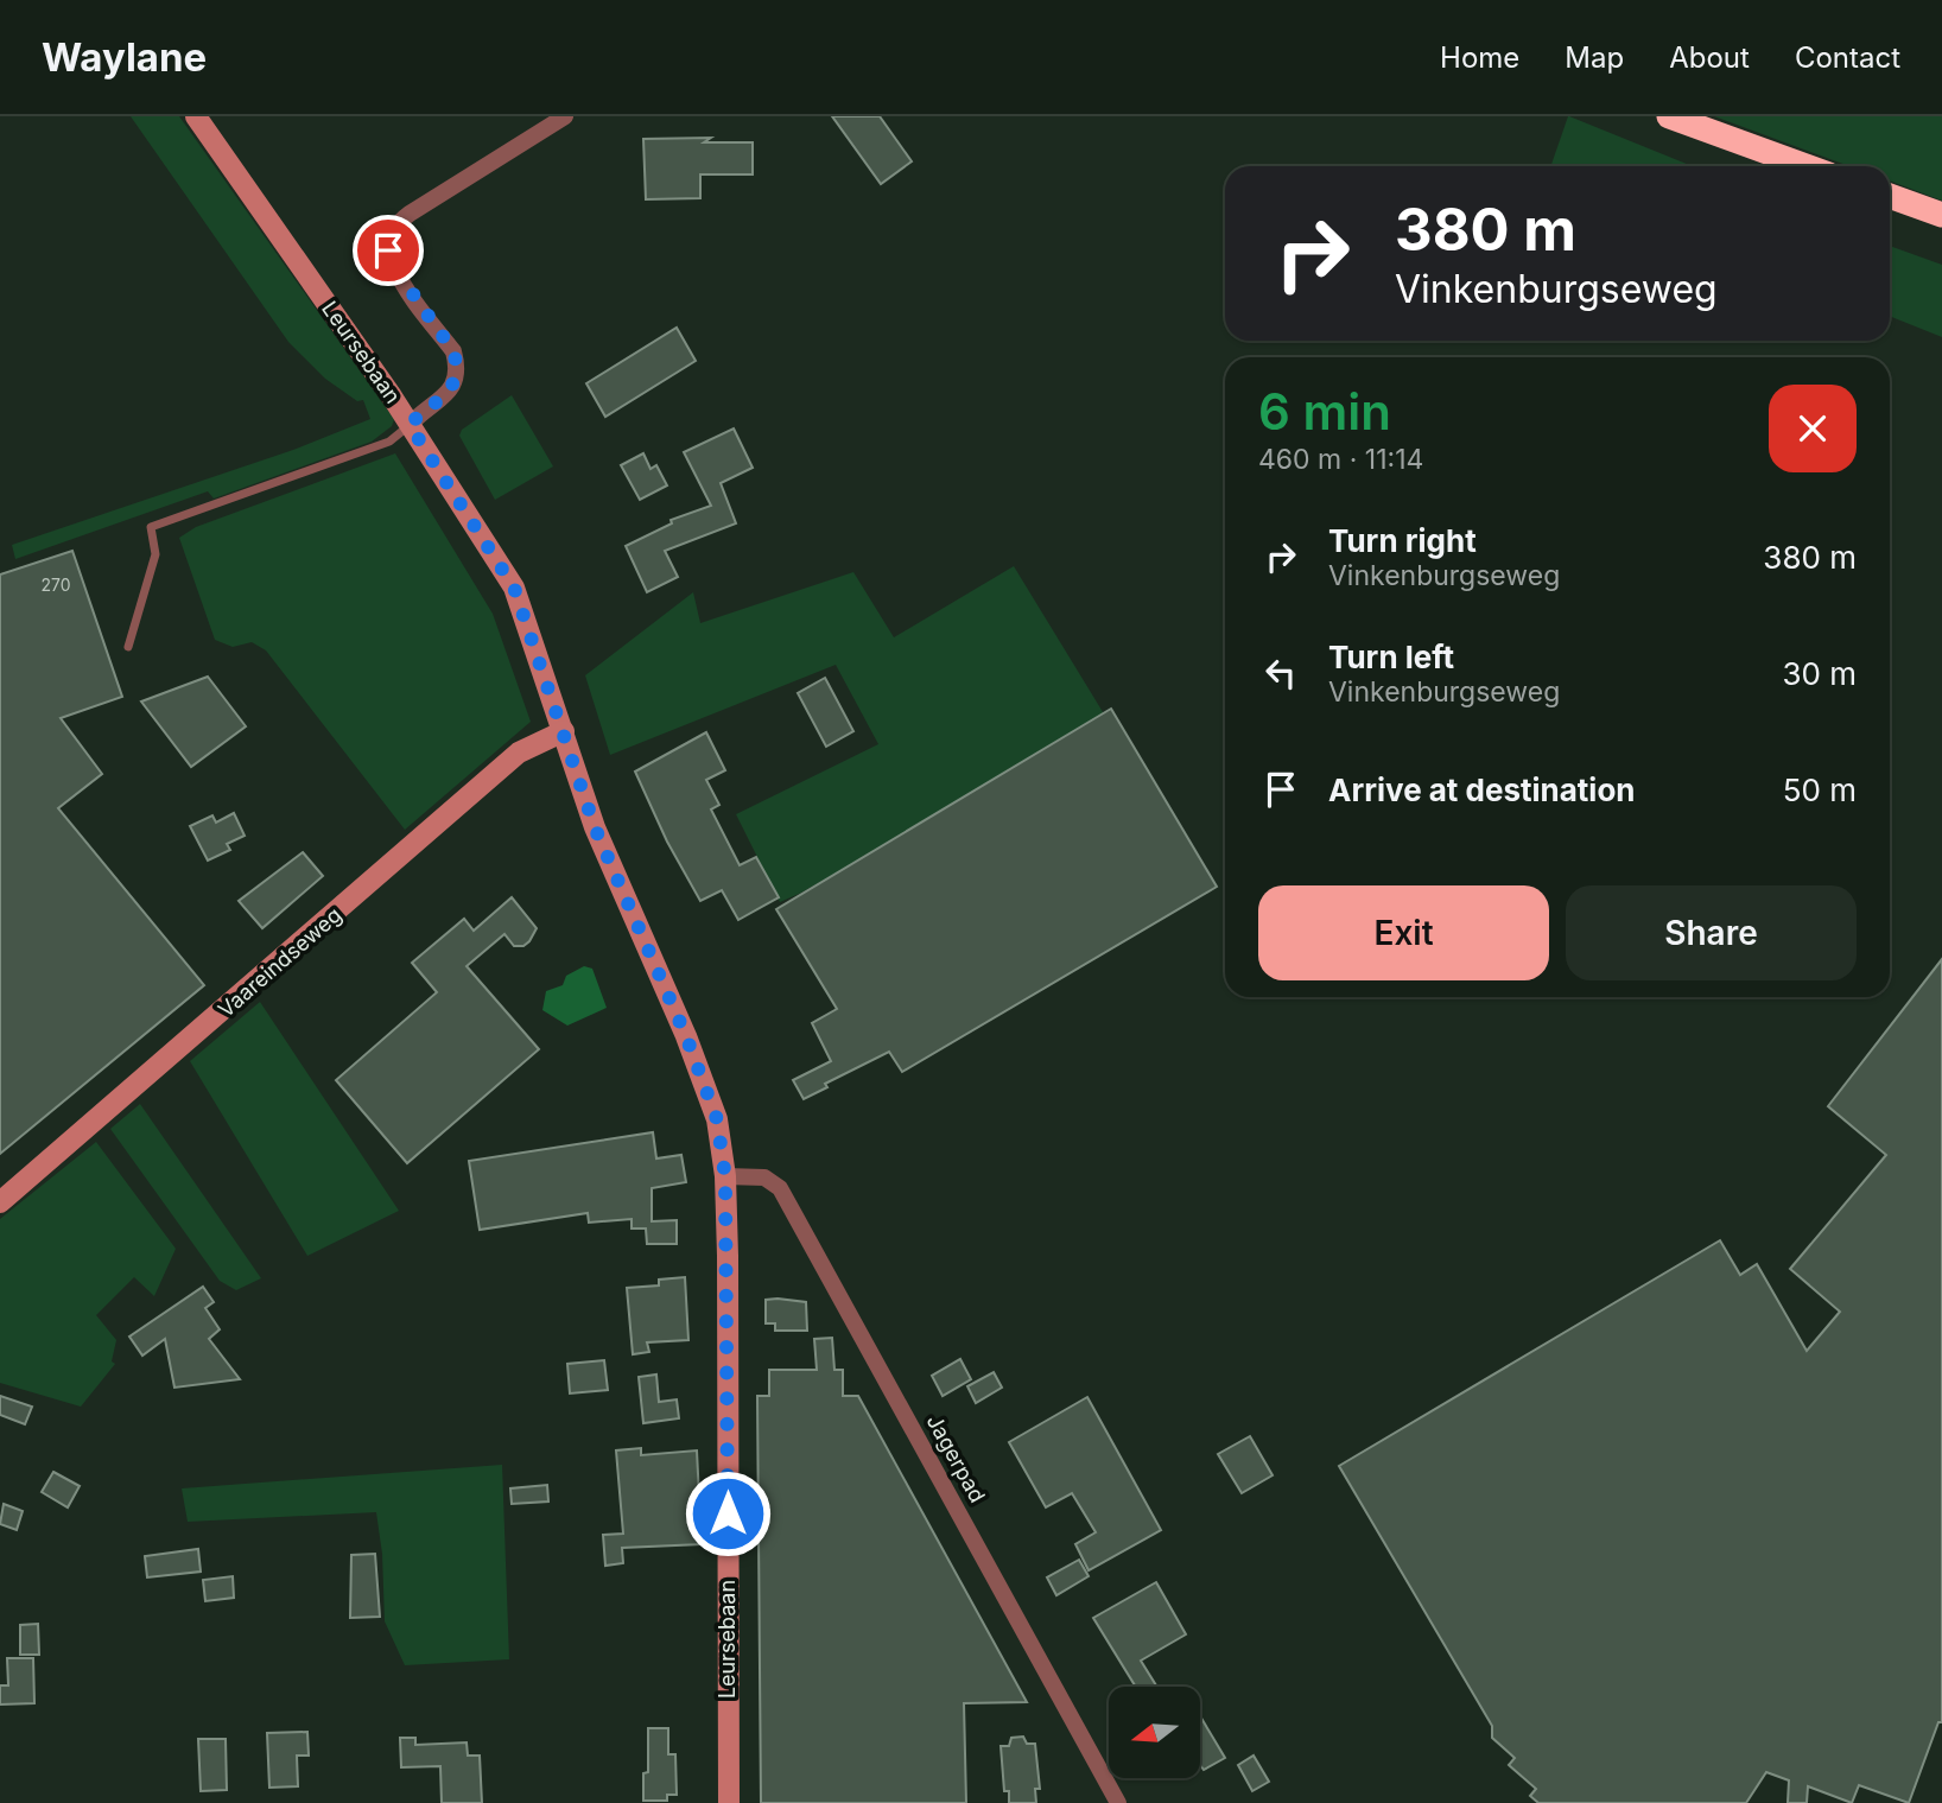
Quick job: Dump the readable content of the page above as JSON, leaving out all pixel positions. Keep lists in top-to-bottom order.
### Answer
{
  "streets": {
    "street": ["Leursebaan", "Vaareindseweg", "Jagerpad"]
  },
  "crossings": [
    ["Leursebaan", "Vaareindseweg"],
    ["Leursebaan", "Jagerpad"]
  ],
  "house_numbers": ["270"],
  "north": "left",
  "page": {
    "header": "Waylane",
    "nav": [
      "Home",
      "Map",
      "About",
      "Contact"
    ],
    "turn": ["380 m", "Vinkenburgseweg"],
    "heading": ["6 min", "460 m · 11:14"],
    "list": [
      {
        "name": "Turn right",
        "note": "Vinkenburgseweg",
        "value": "380 m"
      },
      {
        "name": "Turn left",
        "note": "Vinkenburgseweg",
        "value": "30 m"
      },
      {
        "name": "Arrive at destination",
        "value": "50 m"
      }
    ],
    "buttons": ["Exit", "Share"]
  }
}
